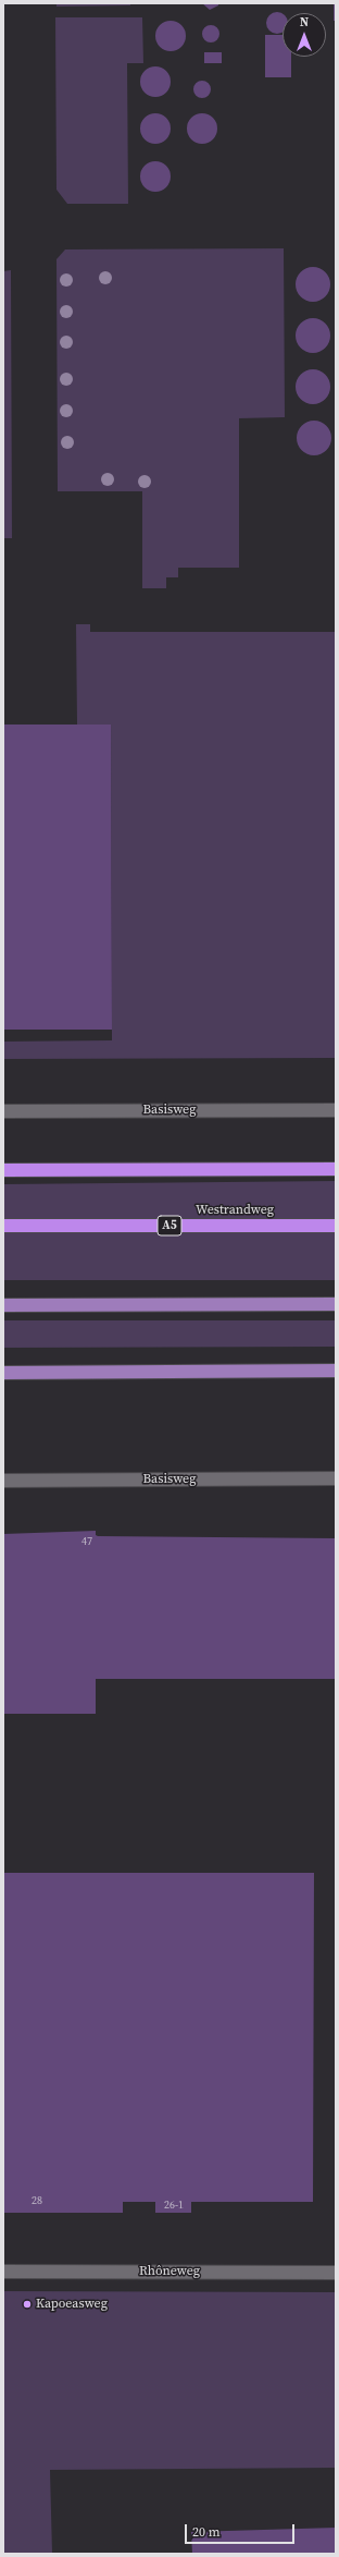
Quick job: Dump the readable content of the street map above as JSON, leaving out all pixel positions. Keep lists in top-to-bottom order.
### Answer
{
  "streets": {
    "highway": ["Westrandweg", "A5"],
    "street": ["Basisweg", "Rhôneweg"]
  },
  "places": ["Kapoeasweg"],
  "house_numbers": ["47", "28", "26-1"],
  "scale_bar": "20 m",
  "north": "top"
}
